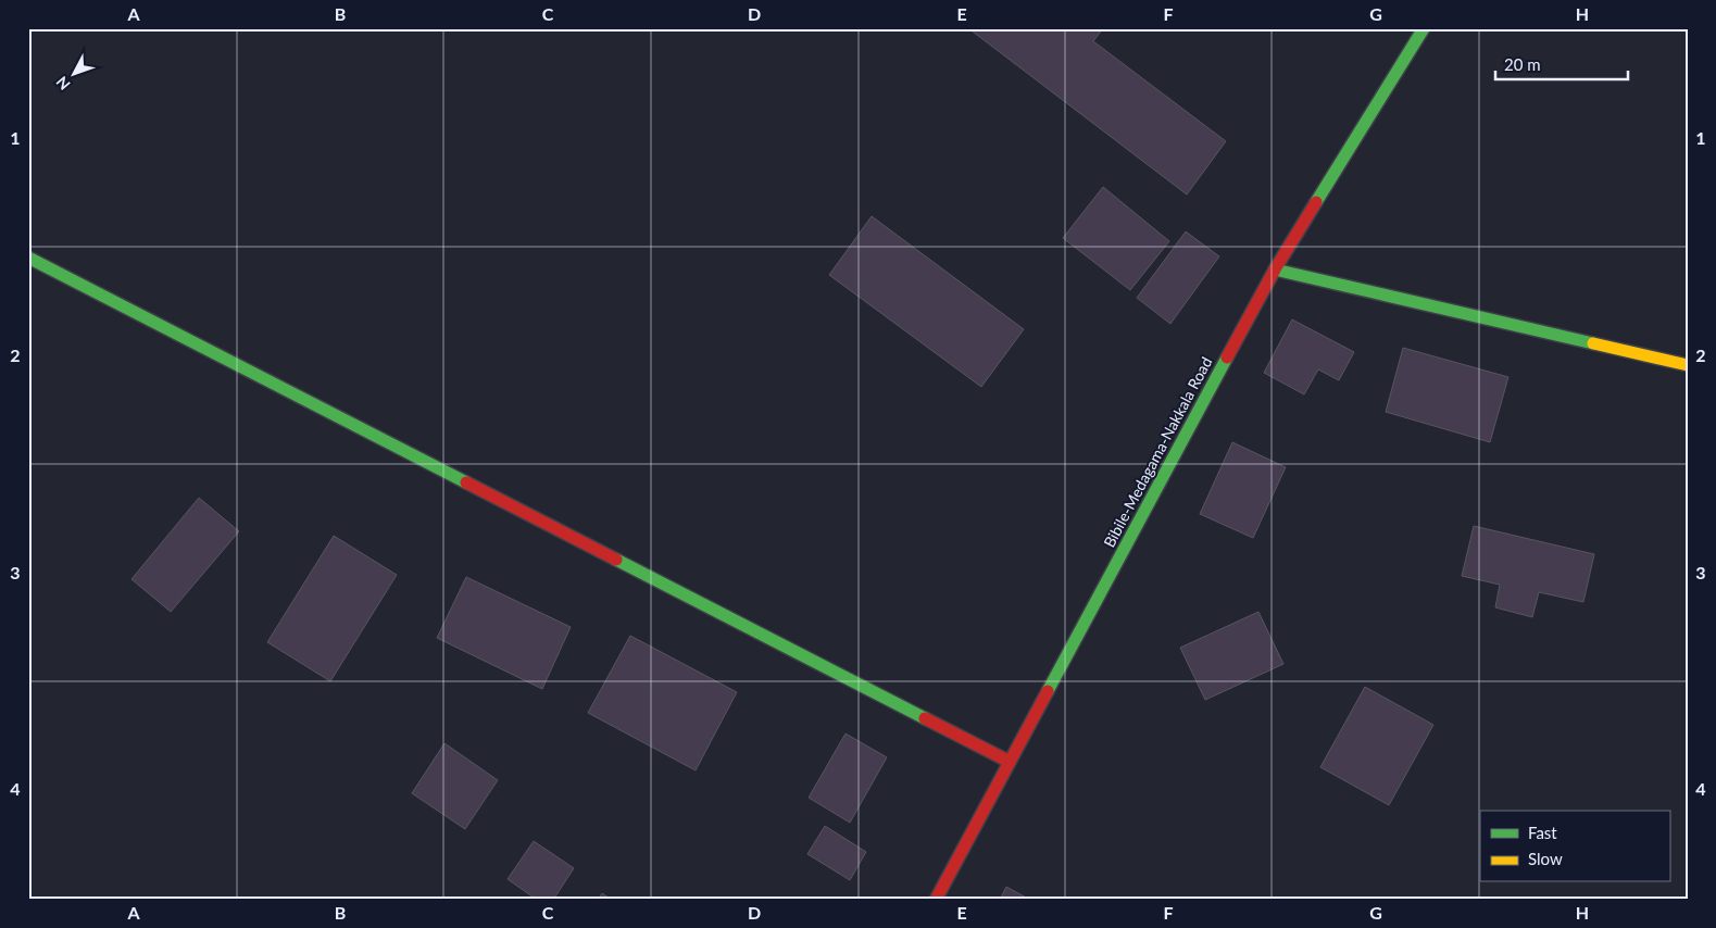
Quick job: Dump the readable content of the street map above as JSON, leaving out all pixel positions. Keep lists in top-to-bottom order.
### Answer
{
  "streets": {
    "street": ["Bibile-Medagama-Nakkala Road"]
  },
  "legend": ["Fast", "Slow"],
  "scale_bar": "20 m",
  "north": "bottom left",
  "grid": {
    "columns": [
      "A",
      "B",
      "C",
      "D",
      "E",
      "F",
      "G",
      "H"
    ],
    "rows": [
      "1",
      "2",
      "3",
      "4"
    ]
  }
}
